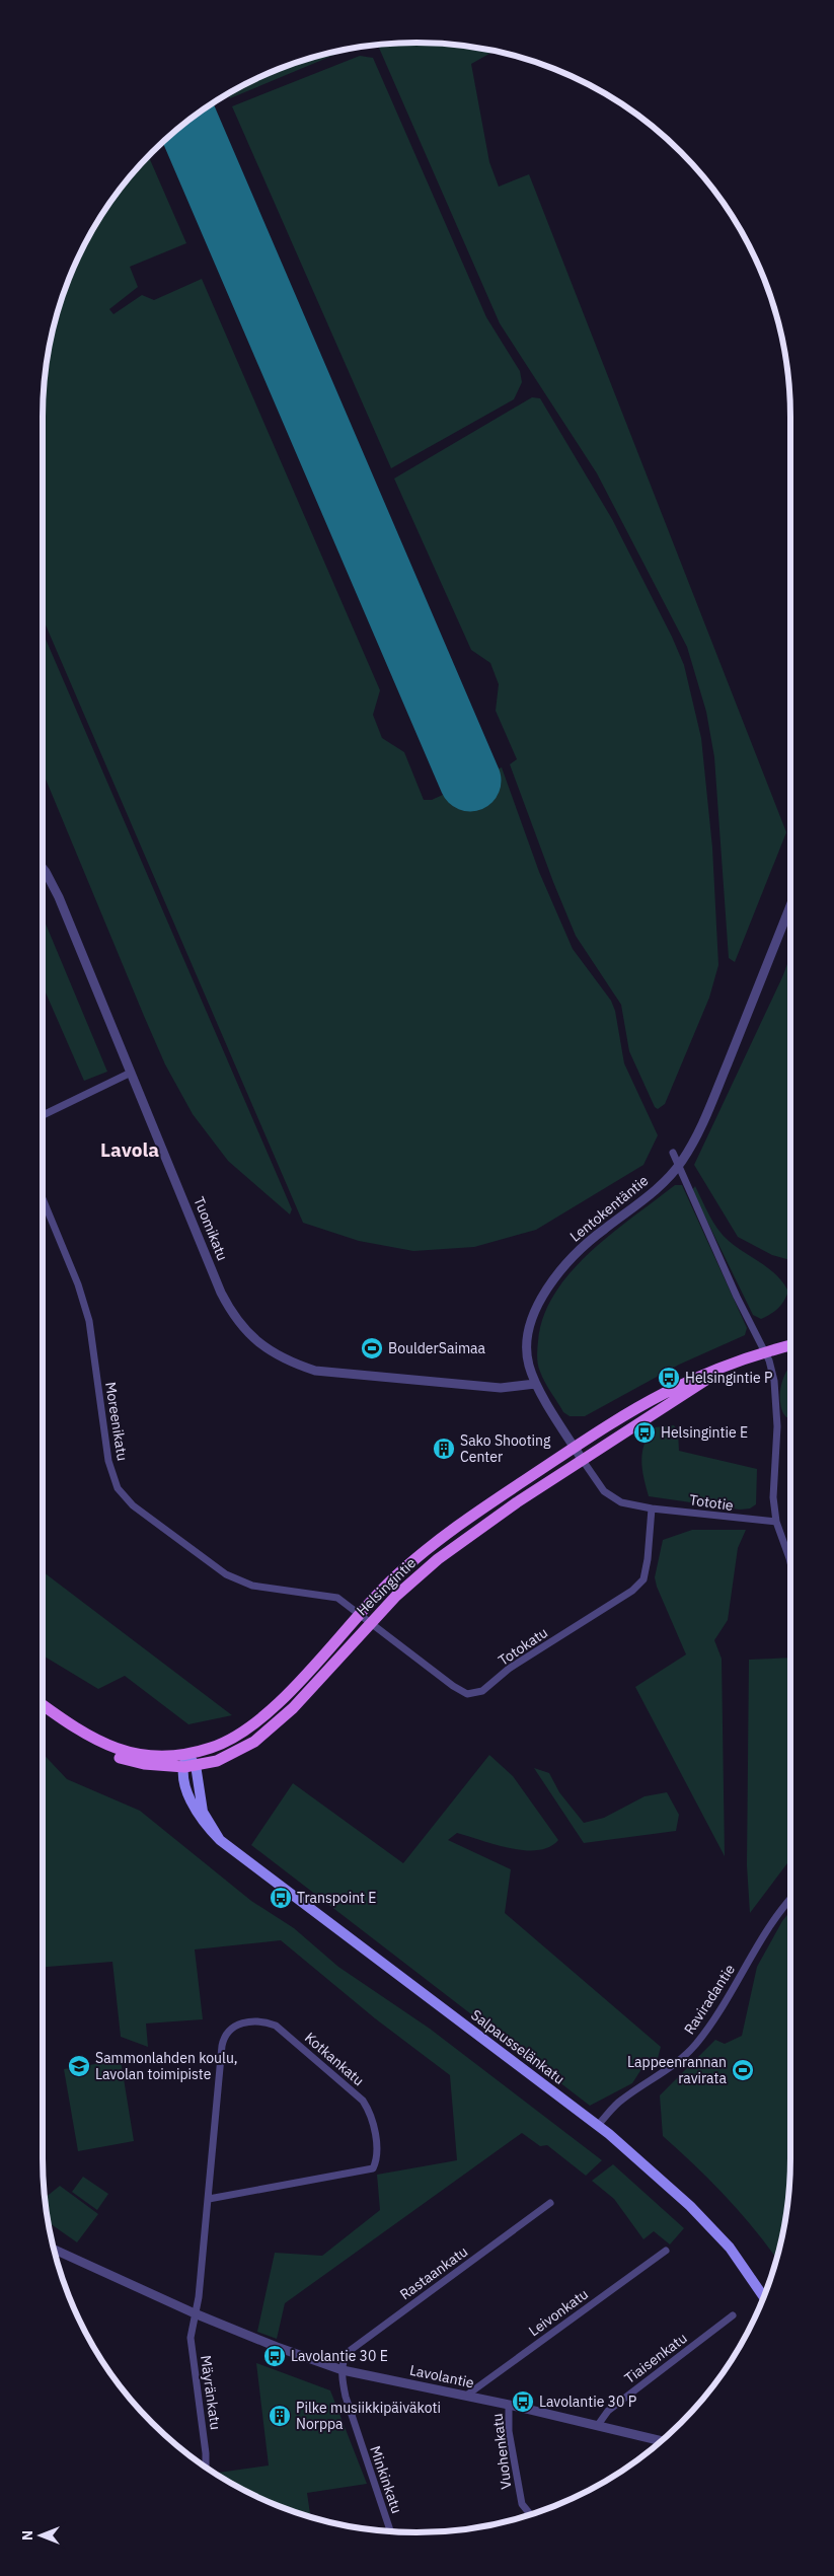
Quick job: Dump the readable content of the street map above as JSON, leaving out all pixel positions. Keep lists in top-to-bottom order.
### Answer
{
  "streets": {
    "main road": ["Helsingintie", "Salpausselänkatu"],
    "street": [
      "Lentokentäntie",
      "Tuomikatu",
      "Moreenikatu",
      "Tototie",
      "Totokatu",
      "Raviradantie",
      "Kotkankatu",
      "Rastaankatu",
      "Leivonkatu",
      "Tiaisenkatu",
      "Lavolantie",
      "Mäyränkatu",
      "Vuohenkatu",
      "Minkinkatu"
    ]
  },
  "crossings": [
    ["Lentokentäntie", "Tuomikatu"],
    ["Lentokentäntie", "Tototie"],
    ["Lentokentäntie", "Helsingintie"],
    ["Moreenikatu", "Helsingintie"],
    ["Moreenikatu", "Totokatu"],
    ["Tototie", "Helsingintie"],
    ["Tototie", "Totokatu"],
    ["Helsingintie", "Totokatu"],
    ["Helsingintie", "Salpausselänkatu"],
    ["Raviradantie", "Salpausselänkatu"],
    ["Kotkankatu", "Lavolantie"],
    ["Kotkankatu", "Mäyränkatu"],
    ["Rastaankatu", "Lavolantie"],
    ["Rastaankatu", "Minkinkatu"],
    ["Leivonkatu", "Lavolantie"],
    ["Tiaisenkatu", "Lavolantie"],
    ["Lavolantie", "Mäyränkatu"],
    ["Lavolantie", "Vuohenkatu"],
    ["Lavolantie", "Minkinkatu"]
  ],
  "districts": ["Lavola"],
  "places": {
    "sports": ["BoulderSaimaa", "Lappeenrannan ravirata"],
    "bus stop": [
      "Helsingintie P",
      "Helsingintie E",
      "Transpoint E",
      "Lavolantie 30 E",
      "Lavolantie 30 P"
    ],
    "building": ["Sako Shooting Center", "Pilke musiikkipäiväkoti Norppa"],
    "school or university": ["Sammonlahden koulu, Lavolan toimipiste"]
  },
  "north": "left"
}
